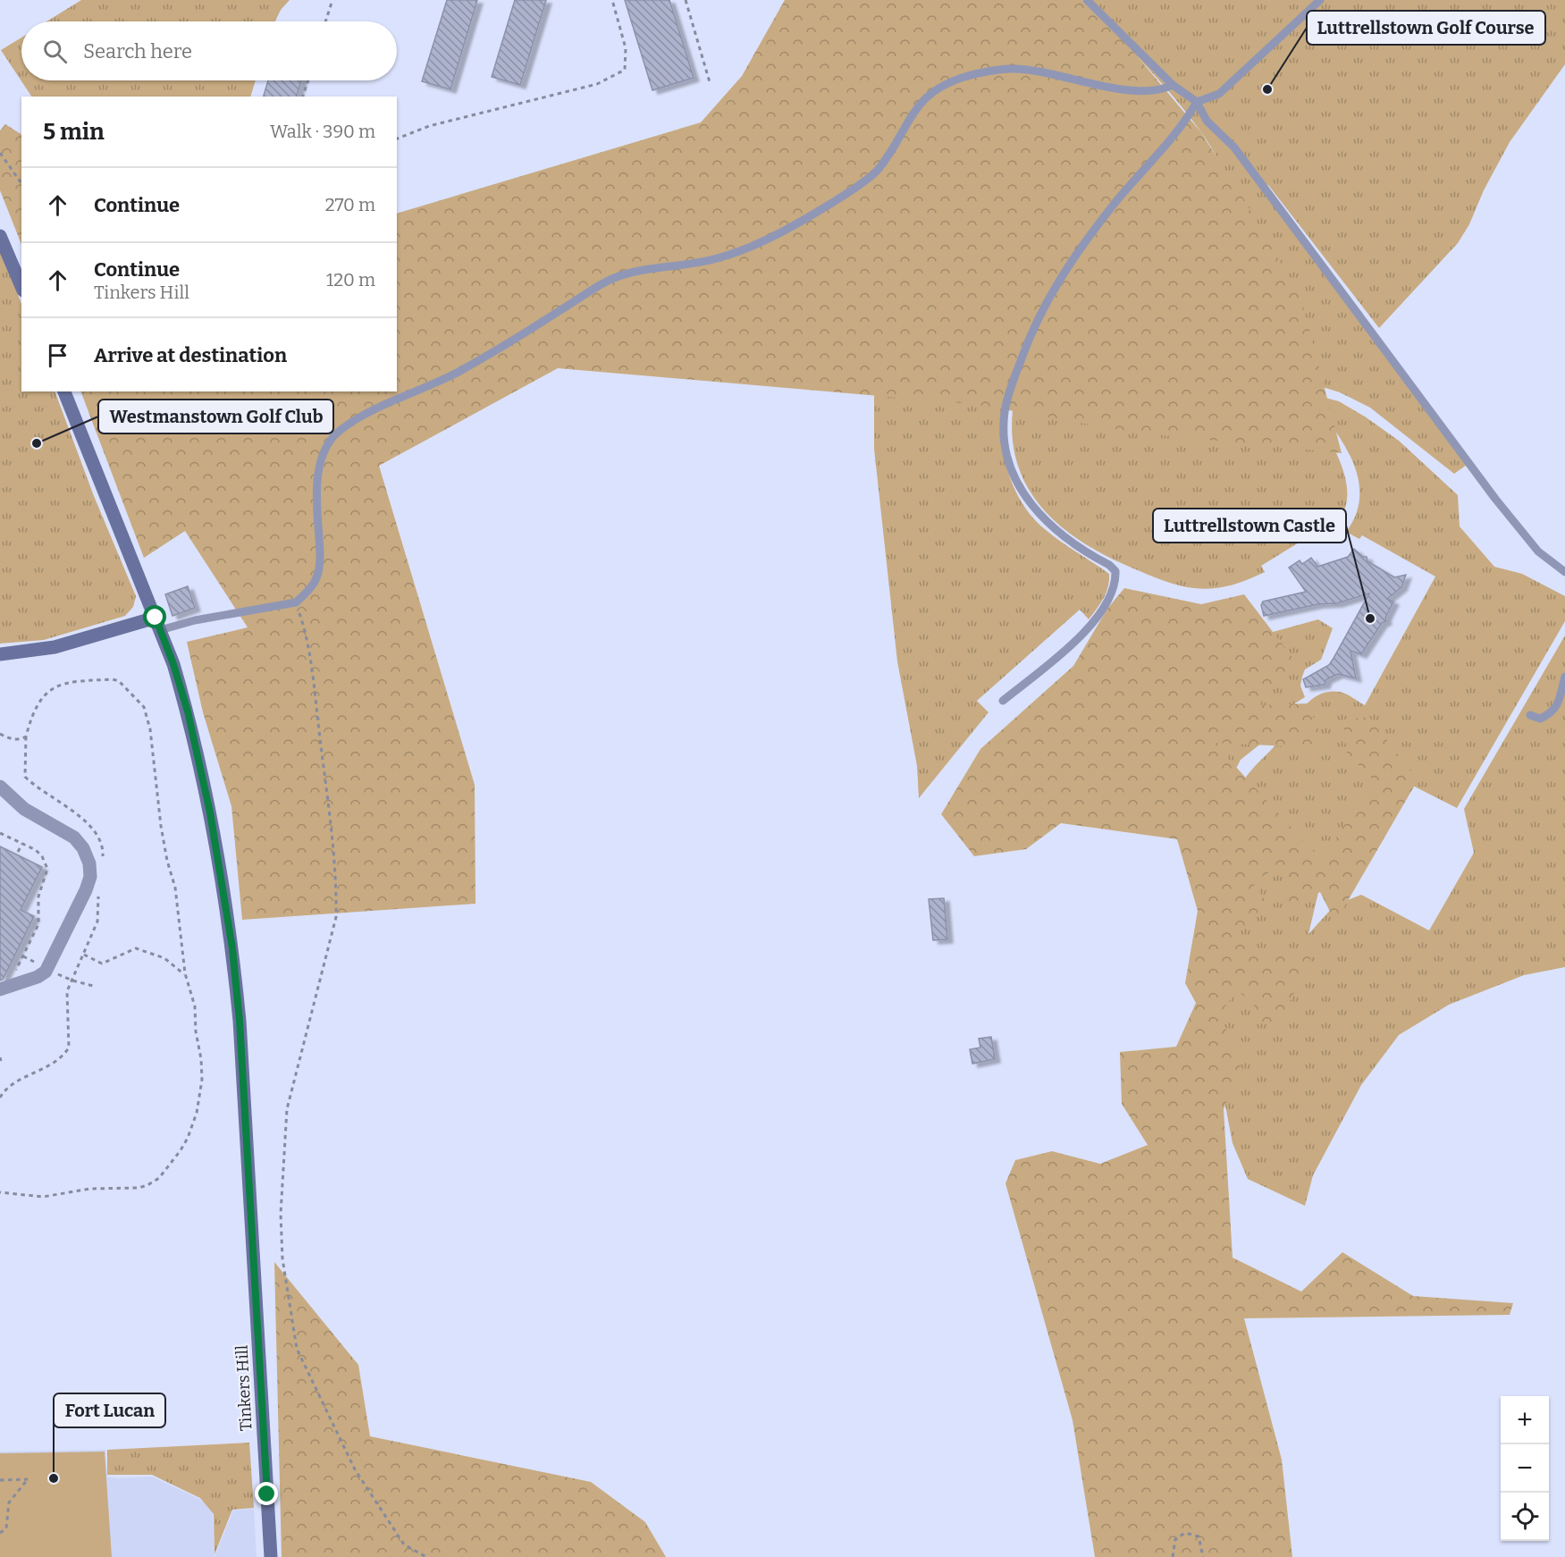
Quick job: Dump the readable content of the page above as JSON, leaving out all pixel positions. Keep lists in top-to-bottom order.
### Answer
{
  "streets": {
    "main road": ["Tinkers Hill"]
  },
  "places": [
    "Luttrellstown Golf Course",
    "Westmanstown Golf Club",
    "Luttrellstown Castle",
    "Fort Lucan"
  ],
  "page": {
    "search": "Search here",
    "heading": ["5 min", "Walk · 390 m"],
    "list": [
      ["Continue", "270 m"],
      ["Continue", "Tinkers Hill", "120 m"],
      "Arrive at destination"
    ],
    "map_buttons": ["+", "−"]
  }
}
